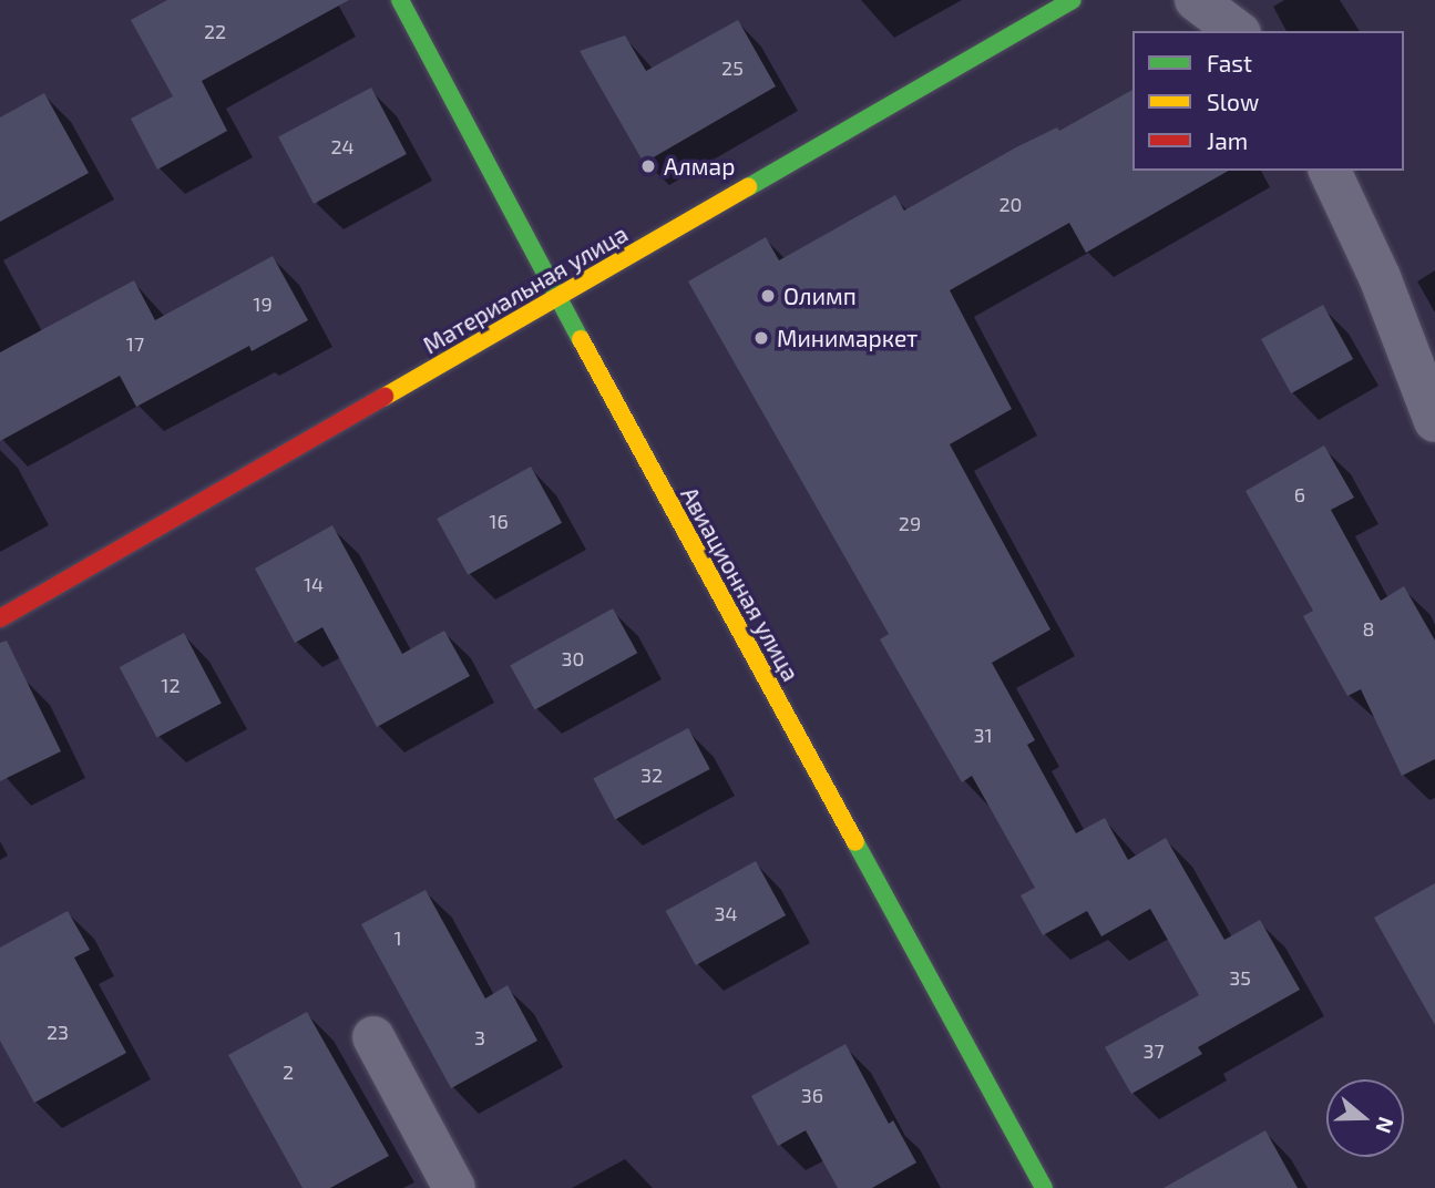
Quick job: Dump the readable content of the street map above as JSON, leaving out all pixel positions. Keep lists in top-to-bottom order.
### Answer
{
  "streets": {
    "main road": ["Материальная улица", "Авиационная улица"]
  },
  "crossings": [
    ["Материальная улица", "Авиационная улица"]
  ],
  "places": ["Алмар", "Олимп", "Минимаркет"],
  "house_numbers": [
    "22",
    "25",
    "24",
    "20",
    "19",
    "17",
    "6",
    "16",
    "29",
    "14",
    "8",
    "30",
    "12",
    "31",
    "32",
    "34",
    "1",
    "35",
    "23",
    "3",
    "37",
    "2",
    "36"
  ],
  "legend": ["Fast", "Slow", "Jam"],
  "north": "right"
}
